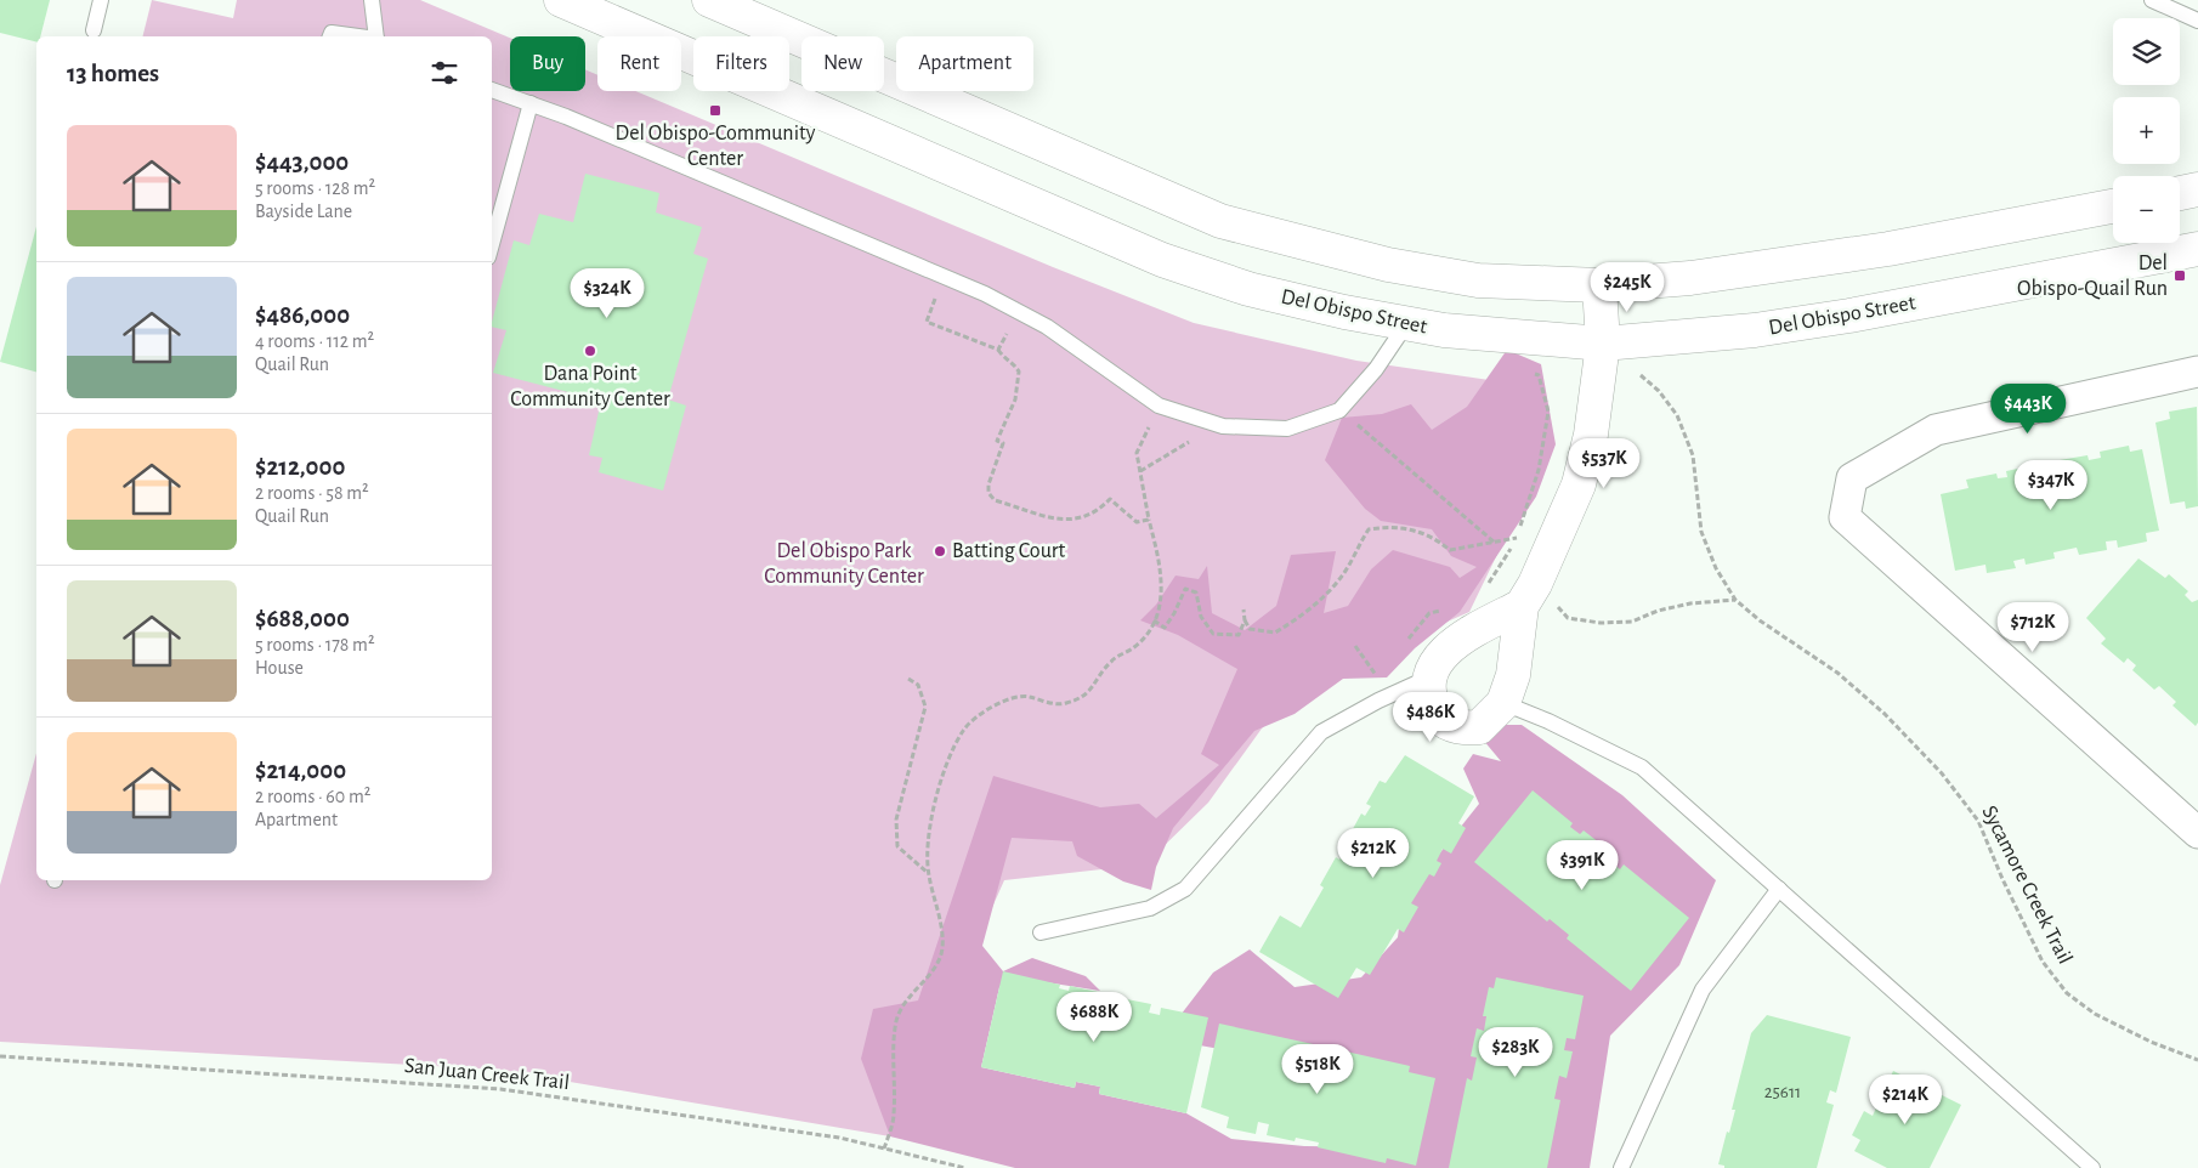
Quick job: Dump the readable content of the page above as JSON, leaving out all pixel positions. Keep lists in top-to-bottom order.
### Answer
{
  "streets": {
    "main road": ["Del Obispo Street"],
    "path": ["Sycamore Creek Trail", "San Juan Creek Trail"]
  },
  "crossings": [
    ["Del Obispo Street", "Sycamore Creek Trail"]
  ],
  "parks": ["Del Obispo Park Community Center"],
  "places": {
    "transit": ["Del Obispo-Community Center", "Del Obispo-Quail Run"],
    "other": ["Dana Point Community Center", "Batting Court"]
  },
  "house_numbers": ["25611"],
  "page": {
    "map_buttons": ["+", "−"],
    "chip": [
      "Buy",
      "Rent",
      "Filters",
      "New",
      "Apartment"
    ],
    "heading": "13 homes",
    "list": [
      {
        "name": "$443,000",
        "note": "5 rooms · 128 m² · Bayside Lane"
      },
      {
        "name": "$486,000",
        "note": "4 rooms · 112 m² · Quail Run"
      },
      {
        "name": "$212,000",
        "note": "2 rooms · 58 m² · Quail Run"
      },
      {
        "name": "$688,000",
        "note": "5 rooms · 178 m² · House"
      },
      {
        "name": "$214,000",
        "note": "2 rooms · 60 m² · Apartment"
      }
    ],
    "price": [
      "$245K",
      "$324K",
      "$443K",
      "$537K",
      "$347K",
      "$712K",
      "$486K",
      "$212K",
      "$391K",
      "$688K",
      "$283K",
      "$518K",
      "$214K"
    ]
  }
}
